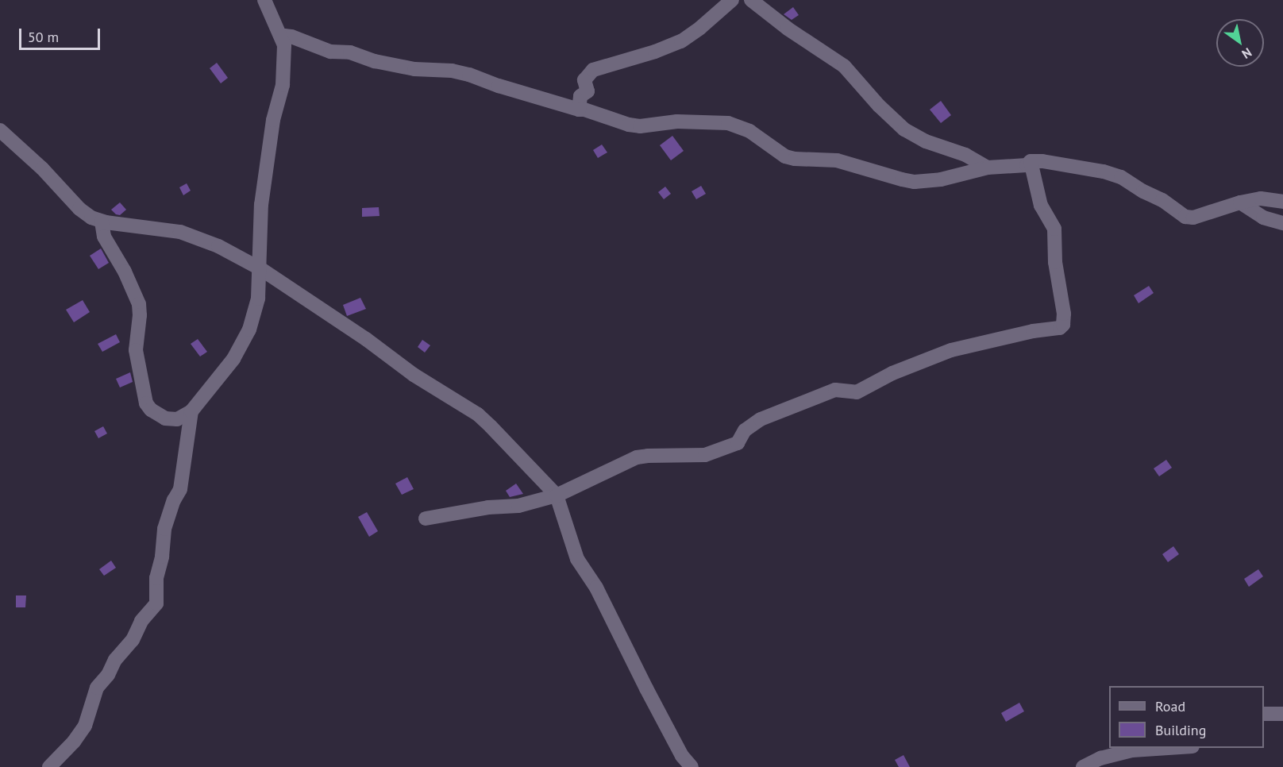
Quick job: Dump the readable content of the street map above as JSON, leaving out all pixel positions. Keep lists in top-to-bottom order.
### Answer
{
  "legend": ["Road", "Building"],
  "scale_bar": "50 m",
  "north": "bottom right"
}
